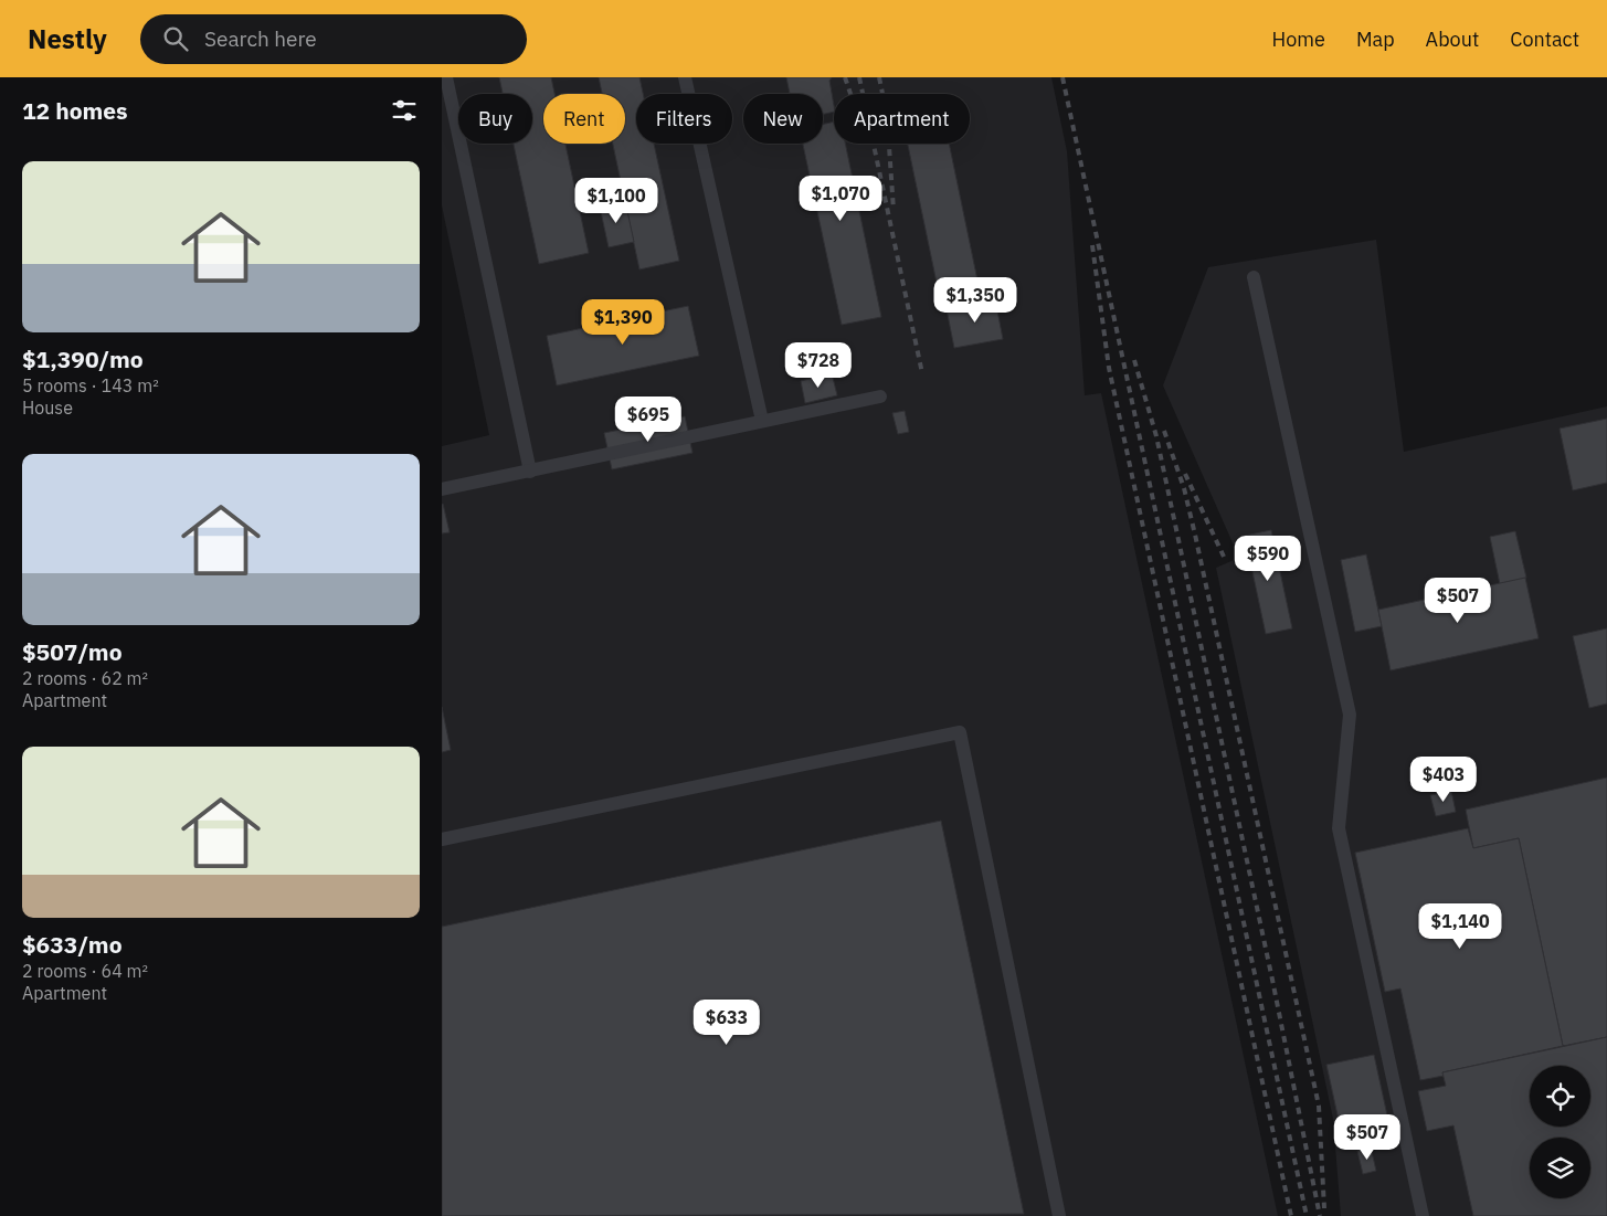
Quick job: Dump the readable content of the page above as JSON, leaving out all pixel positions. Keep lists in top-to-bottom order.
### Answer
{
  "page": {
    "header": "Nestly",
    "search": "Search here",
    "nav": [
      "Home",
      "Map",
      "About",
      "Contact"
    ],
    "heading": "12 homes",
    "chip": [
      "Buy",
      "Rent",
      "Filters",
      "New",
      "Apartment"
    ],
    "list": [
      {
        "name": "$1,390/mo",
        "note": "5 rooms · 143 m² · House"
      },
      {
        "name": "$507/mo",
        "note": "2 rooms · 62 m² · Apartment"
      },
      {
        "name": "$633/mo",
        "note": "2 rooms · 64 m² · Apartment"
      }
    ],
    "price": [
      "$1,070",
      "$1,100",
      "$1,350",
      "$1,390",
      "$728",
      "$695",
      "$590",
      "$507",
      "$403",
      "$1,140",
      "$633",
      "$507"
    ]
  }
}
